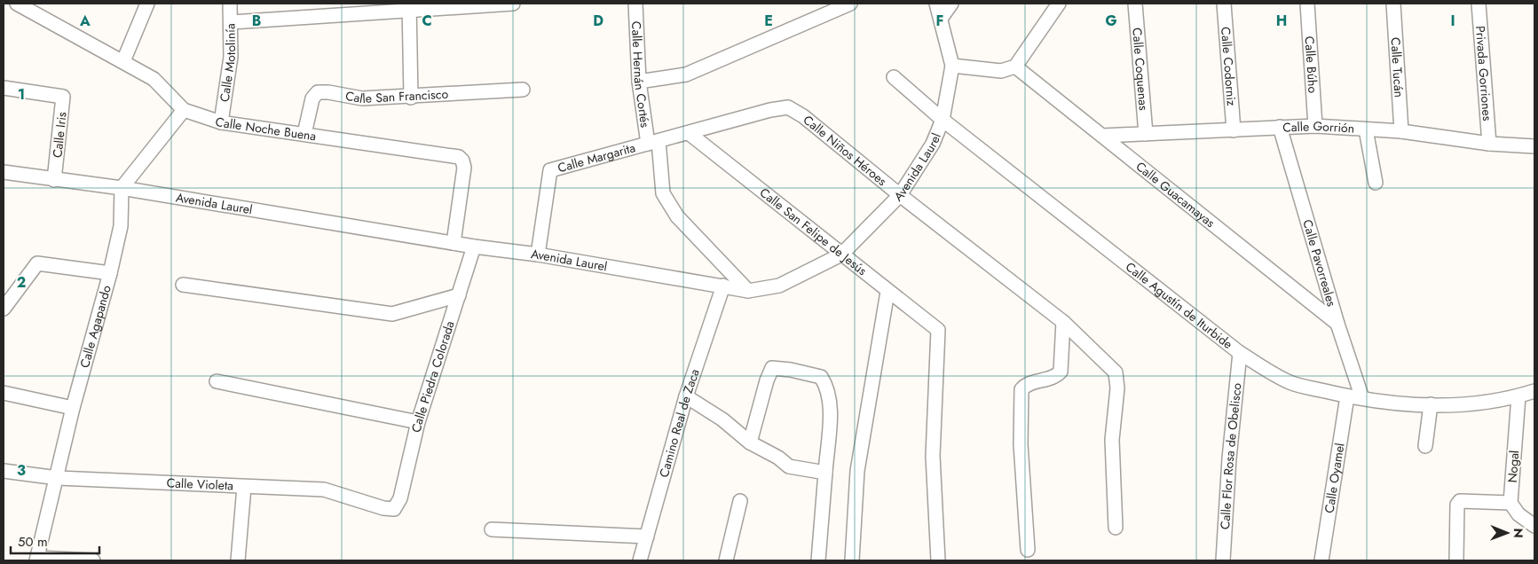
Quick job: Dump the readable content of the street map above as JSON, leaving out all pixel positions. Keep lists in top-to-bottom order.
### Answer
{
  "streets": {
    "street": [
      "Calle Motolinía",
      "Calle Búho",
      "Calle Codorniz",
      "Calle Tucán",
      "Calle Coquenas",
      "Calle Hernán Cortés",
      "Privada Gorriones",
      "Calle San Francisco",
      "Calle Noche Buena",
      "Calle Gorrión",
      "Calle Iris",
      "Calle Niños Héroes",
      "Calle Margarita",
      "Avenida Laurel",
      "Calle Guacamayas",
      "Calle San Felipe de Jesús",
      "Calle Pavorreales",
      "Calle Agustín de Iturbide",
      "Calle Agapando",
      "Calle Piedra Colorada",
      "Camino Real de Zaca",
      "Calle Flor Rosa de Obelisco",
      "Nogal",
      "Calle Oyamel",
      "Calle Violeta"
    ]
  },
  "crossings": [
    ["Calle Motolinía", "Calle Noche Buena"],
    ["Calle Búho", "Calle Gorrión"],
    ["Calle Codorniz", "Calle Gorrión"],
    ["Calle Tucán", "Calle Gorrión"],
    ["Calle Coquenas", "Calle Gorrión"],
    ["Calle Hernán Cortés", "Calle Niños Héroes"],
    ["Calle Hernán Cortés", "Calle Margarita"],
    ["Calle Hernán Cortés", "Avenida Laurel"],
    ["Privada Gorriones", "Calle Gorrión"],
    ["Calle San Francisco", "Calle Noche Buena"],
    ["Calle Noche Buena", "Avenida Laurel"],
    ["Calle Gorrión", "Calle Guacamayas"],
    ["Calle Gorrión", "Calle Pavorreales"],
    ["Calle Iris", "Avenida Laurel"],
    ["Calle Niños Héroes", "Calle Margarita"],
    ["Calle Niños Héroes", "Avenida Laurel"],
    ["Calle Niños Héroes", "Calle San Felipe de Jesús"],
    ["Calle Margarita", "Avenida Laurel"],
    ["Avenida Laurel", "Calle San Felipe de Jesús"],
    ["Avenida Laurel", "Calle Agustín de Iturbide"],
    ["Avenida Laurel", "Calle Agapando"],
    ["Avenida Laurel", "Calle Piedra Colorada"],
    ["Avenida Laurel", "Camino Real de Zaca"],
    ["Calle Guacamayas", "Calle Pavorreales"],
    ["Calle Pavorreales", "Calle Agustín de Iturbide"],
    ["Calle Agustín de Iturbide", "Calle Flor Rosa de Obelisco"],
    ["Calle Agustín de Iturbide", "Nogal"],
    ["Calle Agustín de Iturbide", "Calle Oyamel"],
    ["Calle Agapando", "Calle Violeta"],
    ["Calle Piedra Colorada", "Calle Violeta"]
  ],
  "scale_bar": "50 m",
  "north": "right",
  "grid": {
    "columns": [
      "A",
      "B",
      "C",
      "D",
      "E",
      "F",
      "G",
      "H",
      "I"
    ],
    "rows": ["1", "2", "3"]
  }
}
